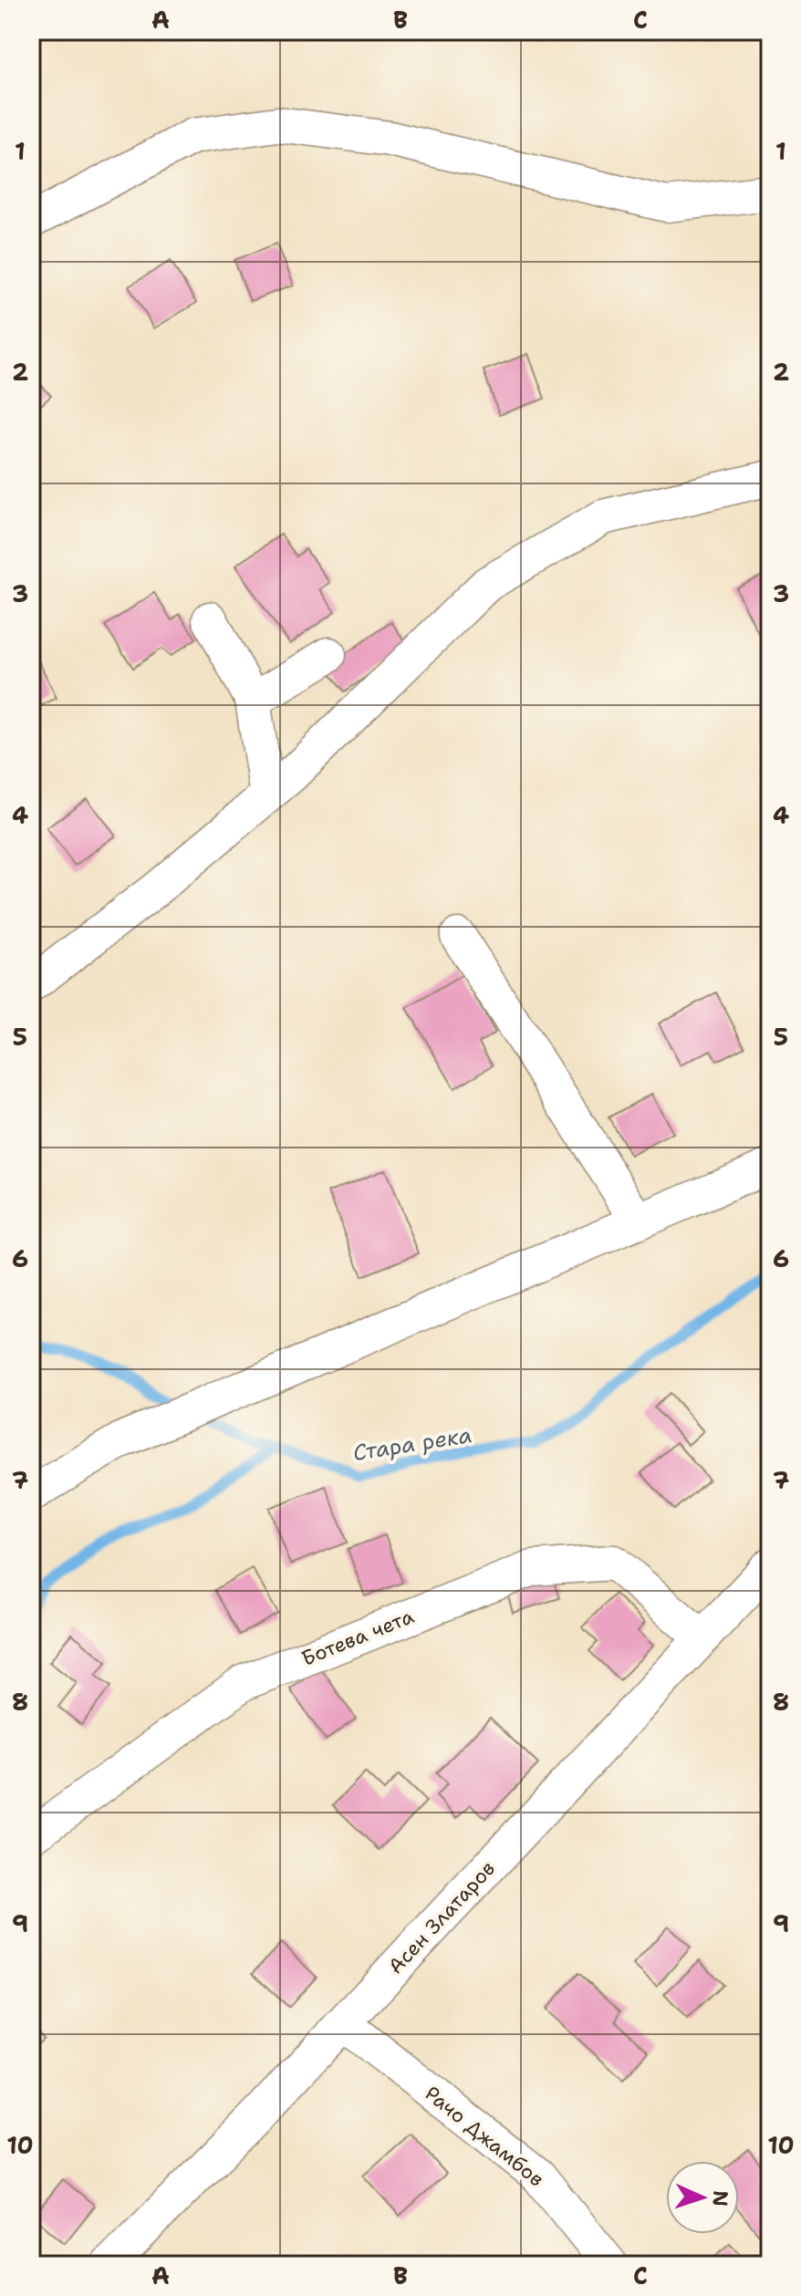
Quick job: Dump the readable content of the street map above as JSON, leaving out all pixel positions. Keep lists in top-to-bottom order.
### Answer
{
  "streets": {
    "street": ["Ботева чета", "Асен Златаров", "Рачо Джамбов"]
  },
  "crossings": [
    ["Ботева чета", "Асен Златаров"],
    ["Асен Златаров", "Рачо Джамбов"]
  ],
  "water": ["Стара река"],
  "north": "right",
  "grid": {
    "columns": ["A", "B", "C"],
    "rows": [
      "1",
      "2",
      "3",
      "4",
      "5",
      "6",
      "7",
      "8",
      "9",
      "10"
    ]
  }
}
